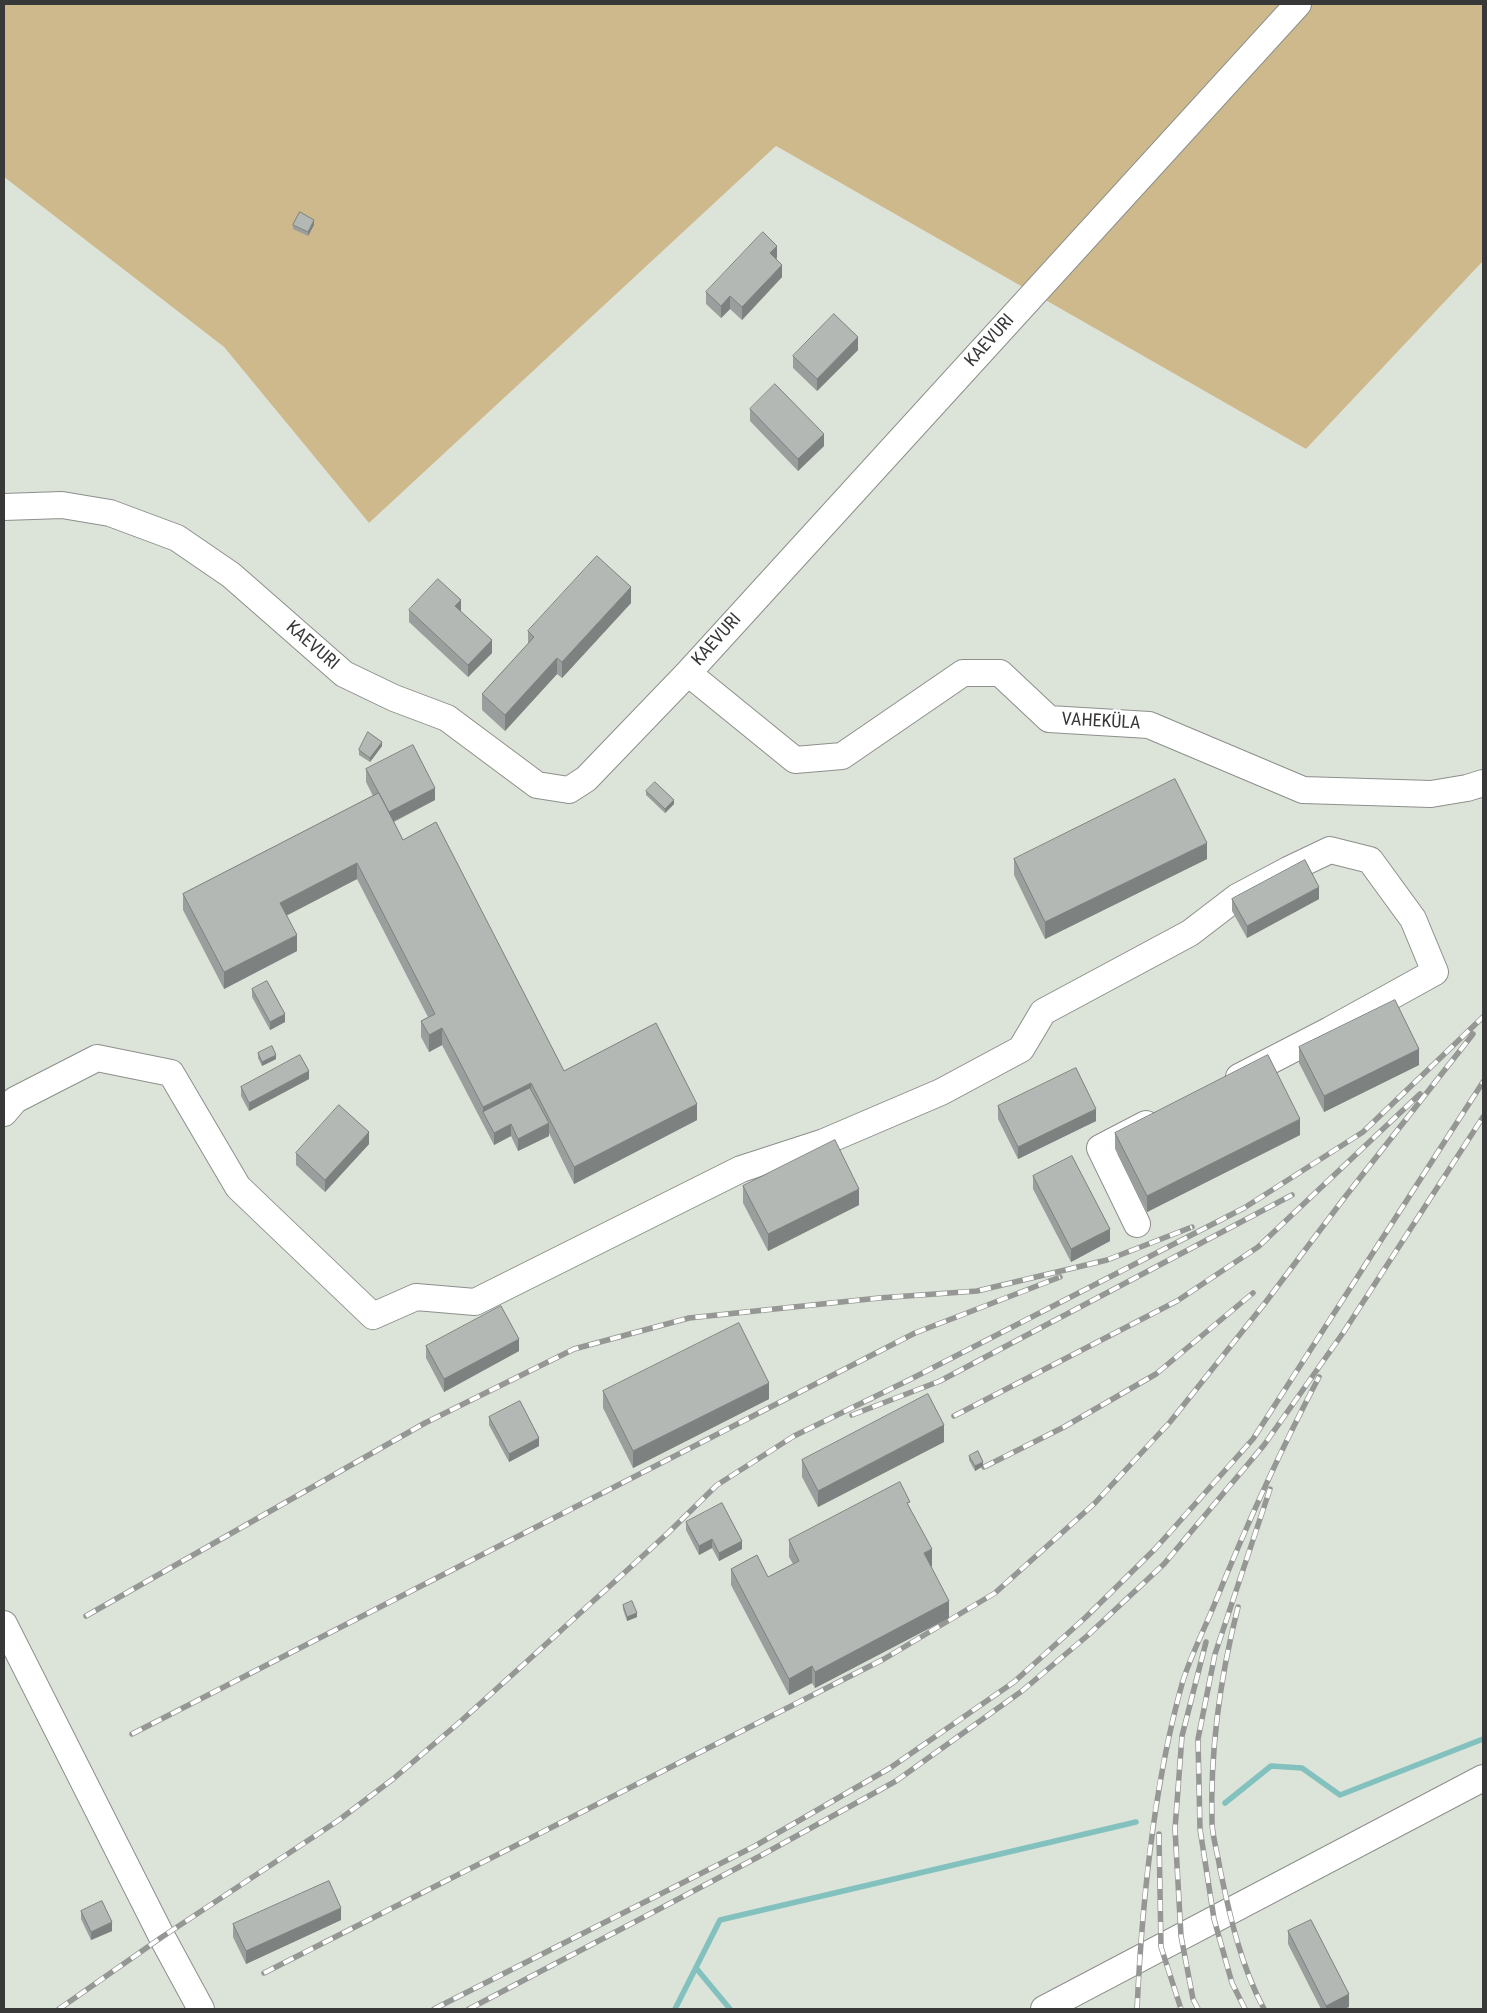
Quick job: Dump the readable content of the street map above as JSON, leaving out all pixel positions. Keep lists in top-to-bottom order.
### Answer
{
  "streets": {
    "street": ["KAEVURI", "VAHEKÜLA"]
  },
  "crossings": [
    ["KAEVURI", "VAHEKÜLA"]
  ]
}
